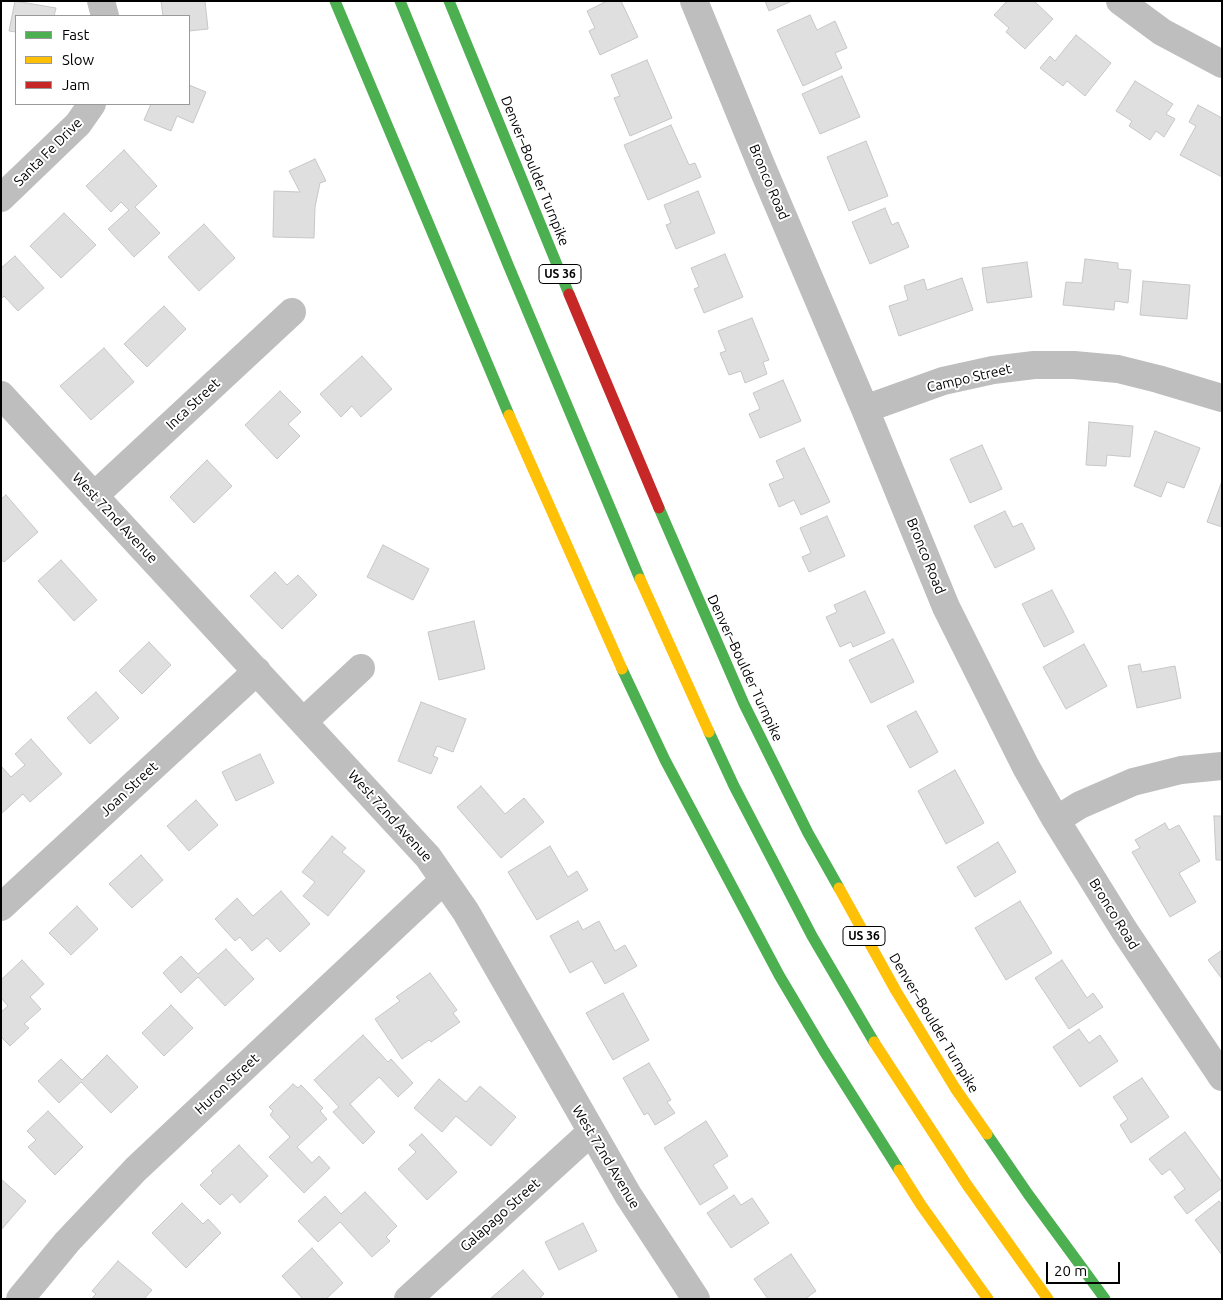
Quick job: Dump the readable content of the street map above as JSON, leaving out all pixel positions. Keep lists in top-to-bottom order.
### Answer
{
  "streets": {
    "highway": ["Denver–Boulder Turnpike", "US 36"],
    "street": [
      "Santa Fe Drive",
      "Bronco Road",
      "Campo Street",
      "Inca Street",
      "West 72nd Avenue",
      "Joan Street",
      "Huron Street",
      "Galapago Street"
    ]
  },
  "crossings": [
    ["Bronco Road", "Campo Street"],
    ["Inca Street", "West 72nd Avenue"],
    ["West 72nd Avenue", "Joan Street"],
    ["West 72nd Avenue", "Huron Street"],
    ["West 72nd Avenue", "Galapago Street"]
  ],
  "legend": ["Fast", "Slow", "Jam"],
  "scale_bar": "20 m"
}
